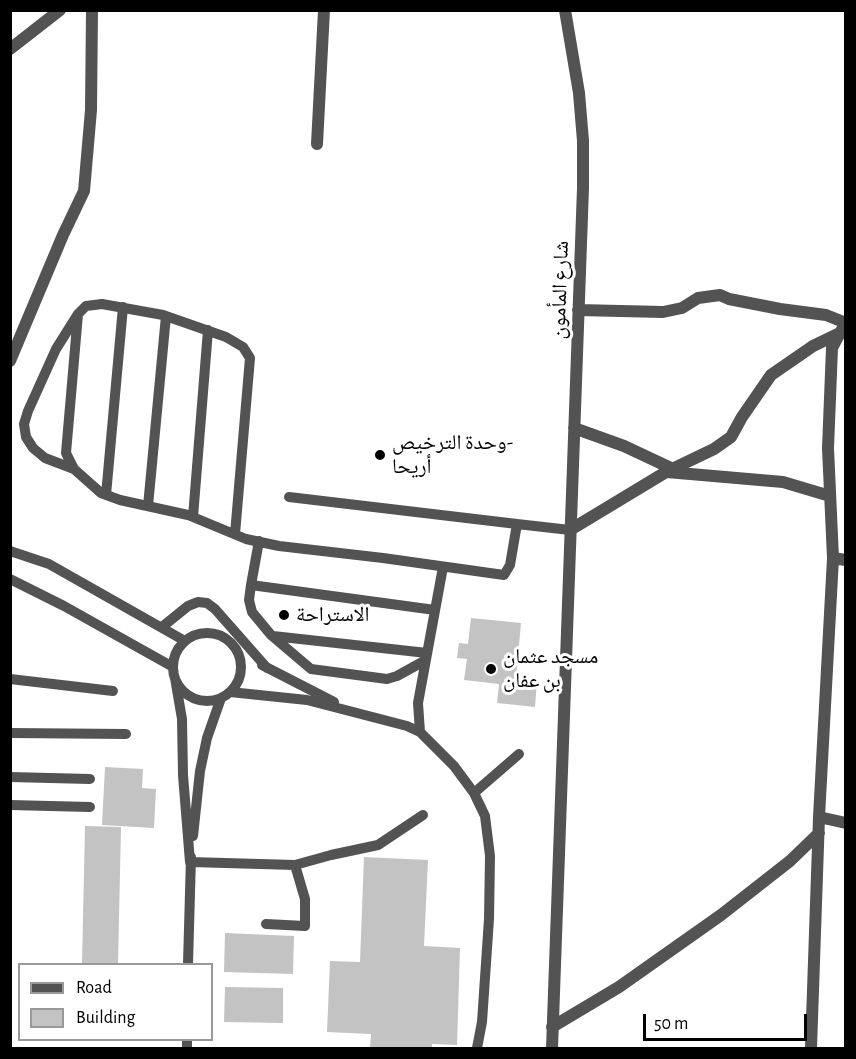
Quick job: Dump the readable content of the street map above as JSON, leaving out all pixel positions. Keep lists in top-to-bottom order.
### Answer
{
  "streets": {
    "street": ["شارع المأمون"]
  },
  "places": ["وحدة الترخيص- أريحا", "الاستراحة", "مسجد عثمان بن عفان"],
  "legend": ["Road", "Building"],
  "scale_bar": "50 m"
}
